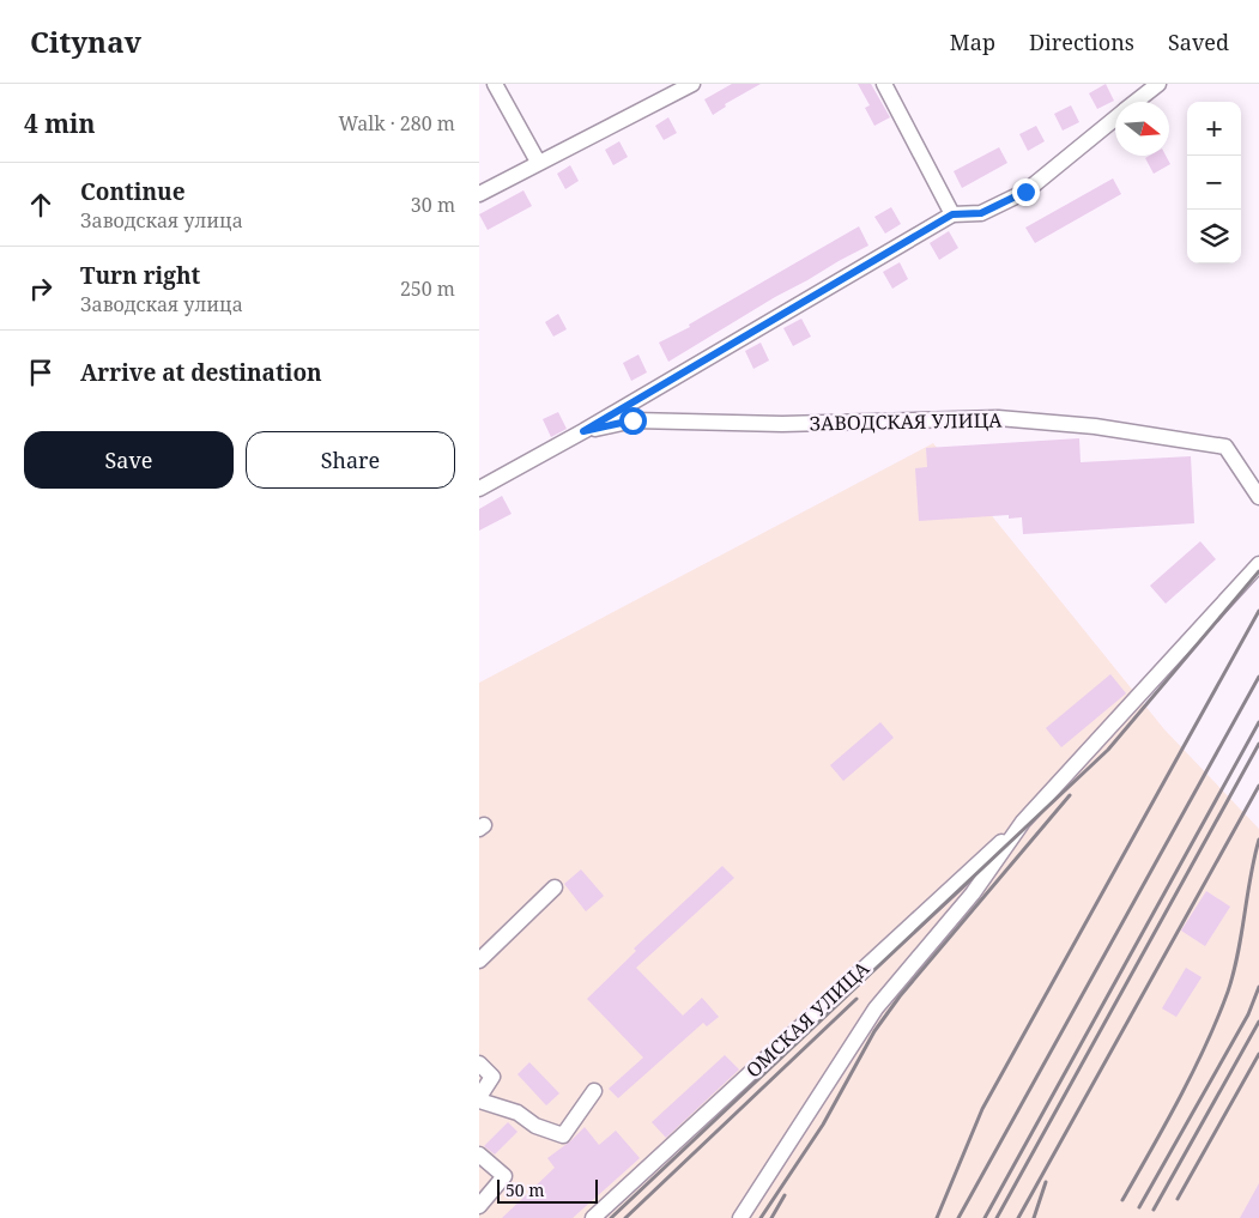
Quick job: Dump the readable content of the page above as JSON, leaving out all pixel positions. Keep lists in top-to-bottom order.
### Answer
{
  "streets": {
    "street": ["ЗАВОДСКАЯ УЛИЦА", "ОМСКАЯ УЛИЦА"]
  },
  "scale_bar": "50 m",
  "north": "right",
  "page": {
    "header": "Citynav",
    "nav": ["Map", "Directions", "Saved"],
    "heading": ["4 min", "Walk · 280 m"],
    "map_buttons": ["+", "−"],
    "list": [
      ["Continue", "Заводская улица", "30 m"],
      ["Turn right", "Заводская улица", "250 m"],
      "Arrive at destination"
    ],
    "buttons": ["Save", "Share"],
    "scale": "50 m"
  }
}
